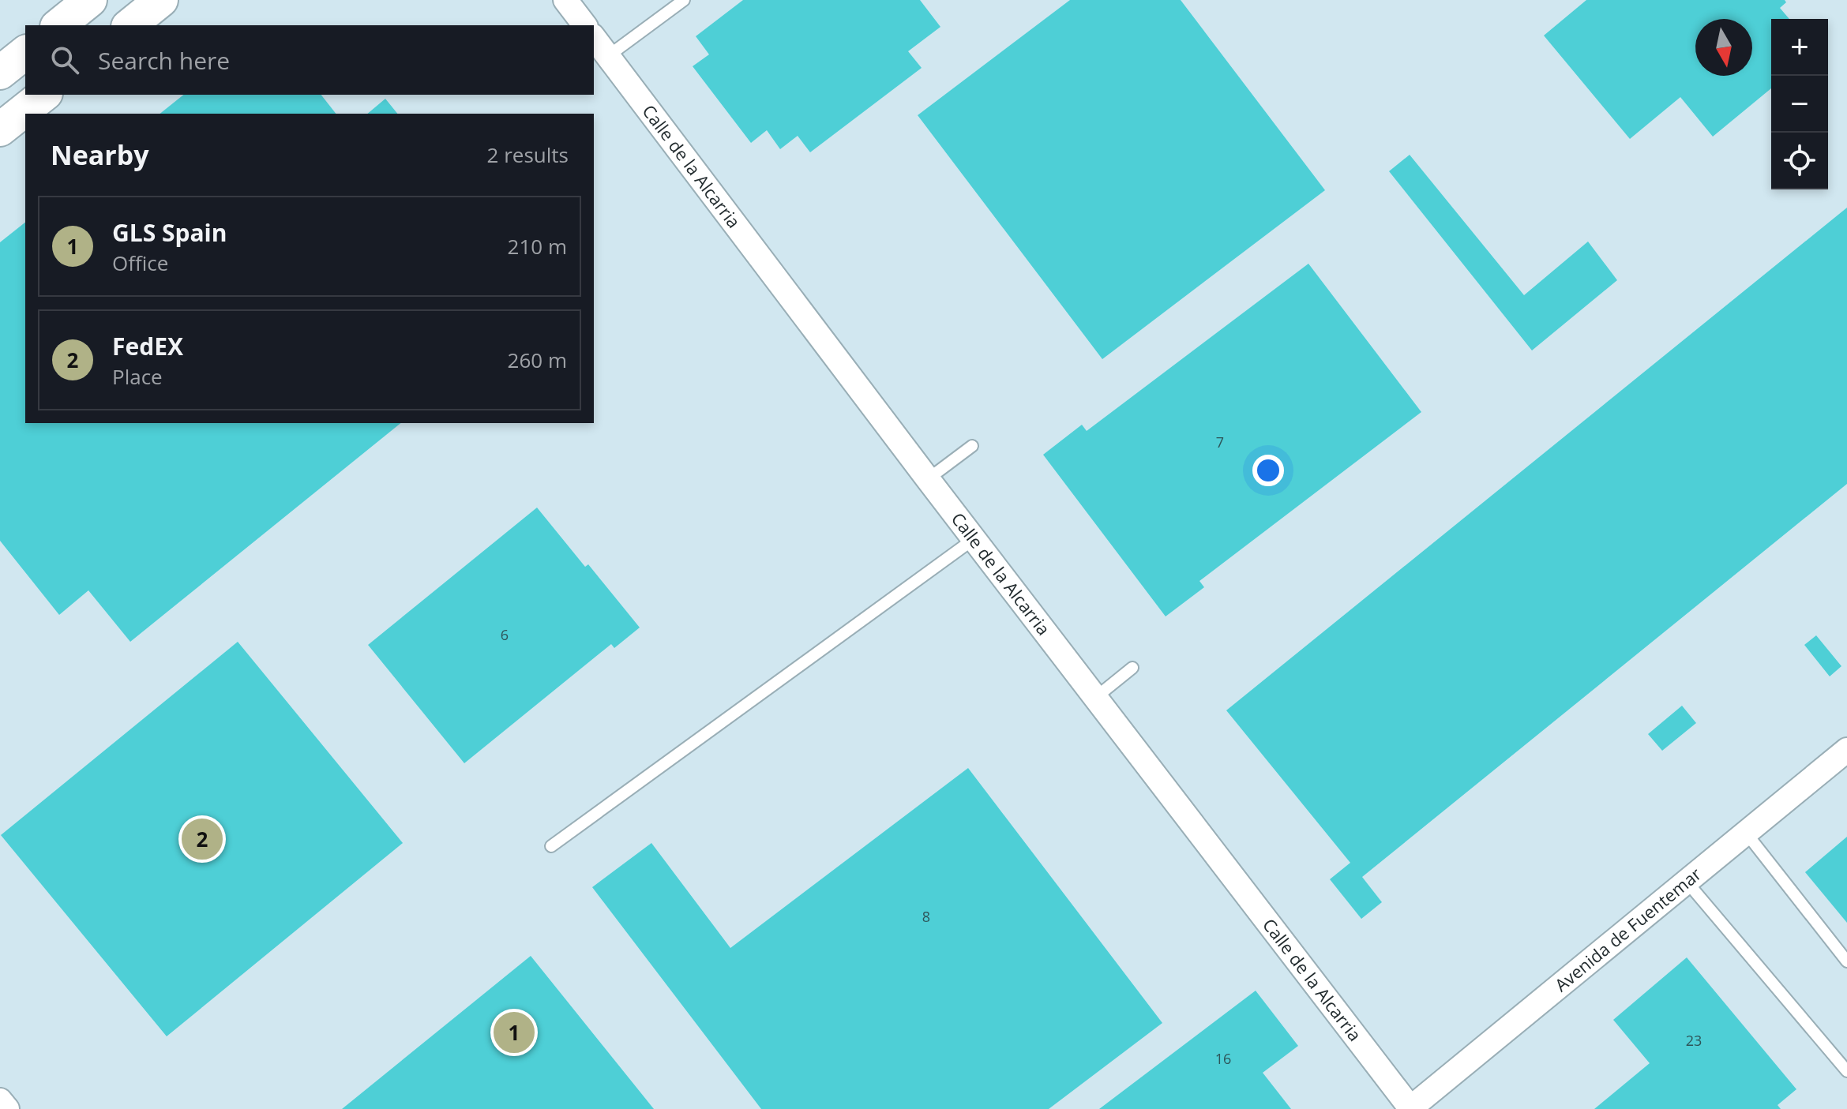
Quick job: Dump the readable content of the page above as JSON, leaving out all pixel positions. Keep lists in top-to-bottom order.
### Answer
{
  "streets": {
    "street": ["Calle de la Alcarria", "Avenida de Fuentemar"]
  },
  "crossings": [
    ["Calle de la Alcarria", "Avenida de Fuentemar"]
  ],
  "house_numbers": [
    "7",
    "6",
    "8",
    "23",
    "16"
  ],
  "north": "bottom",
  "page": {
    "map_buttons": ["+", "−"],
    "search": "Search here",
    "heading": ["Nearby", "2 results"],
    "list": [
      {
        "mark": "1",
        "name": "GLS Spain",
        "note": "Office",
        "value": "210 m"
      },
      {
        "mark": "2",
        "name": "FedEX",
        "note": "Place",
        "value": "260 m"
      }
    ],
    "pins": ["2", "1"]
  }
}
